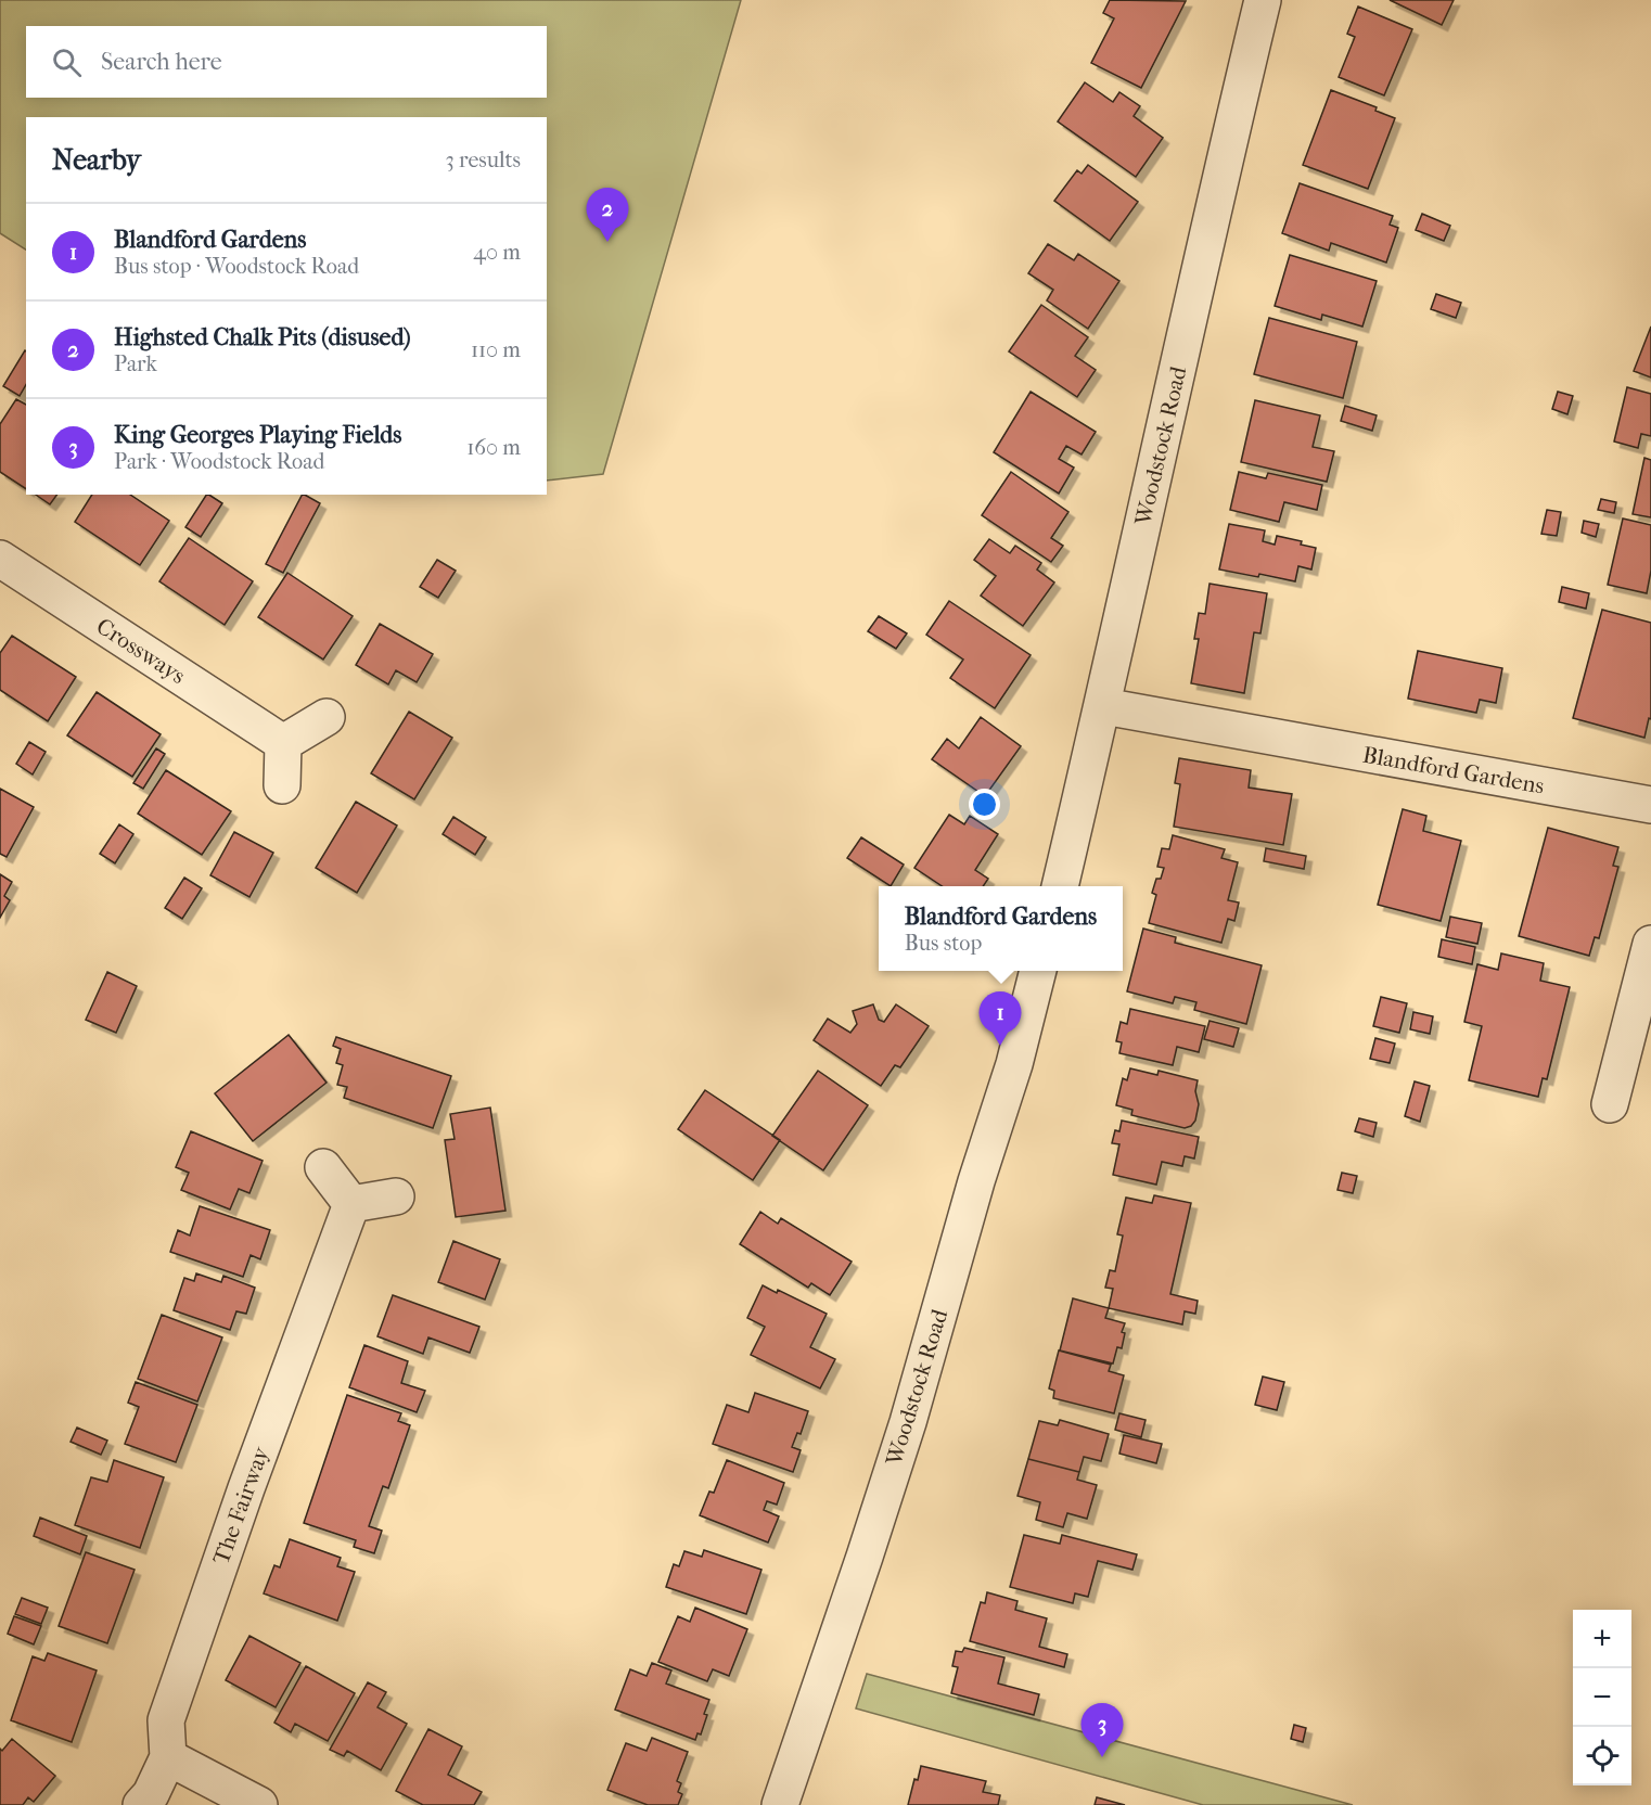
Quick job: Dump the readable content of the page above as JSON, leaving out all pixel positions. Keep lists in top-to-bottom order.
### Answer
{
  "streets": {
    "street": [
      "Woodstock Road",
      "Crossways",
      "Blandford Gardens",
      "The Fairway"
    ]
  },
  "crossings": [
    ["Woodstock Road", "Blandford Gardens"]
  ],
  "page": {
    "search": "Search here",
    "heading": ["Nearby", "3 results"],
    "pins": ["2", "1", "3"],
    "list": [
      {
        "mark": "1",
        "name": "Blandford Gardens",
        "note": "Bus stop · Woodstock Road",
        "value": "40 m"
      },
      {
        "mark": "2",
        "name": "Highsted Chalk Pits (disused)",
        "note": "Park",
        "value": "110 m"
      },
      {
        "mark": "3",
        "name": "King Georges Playing Fields",
        "note": "Park · Woodstock Road",
        "value": "160 m"
      }
    ],
    "popup": ["Blandford Gardens", "Bus stop"],
    "map_buttons": ["+", "−"]
  }
}
